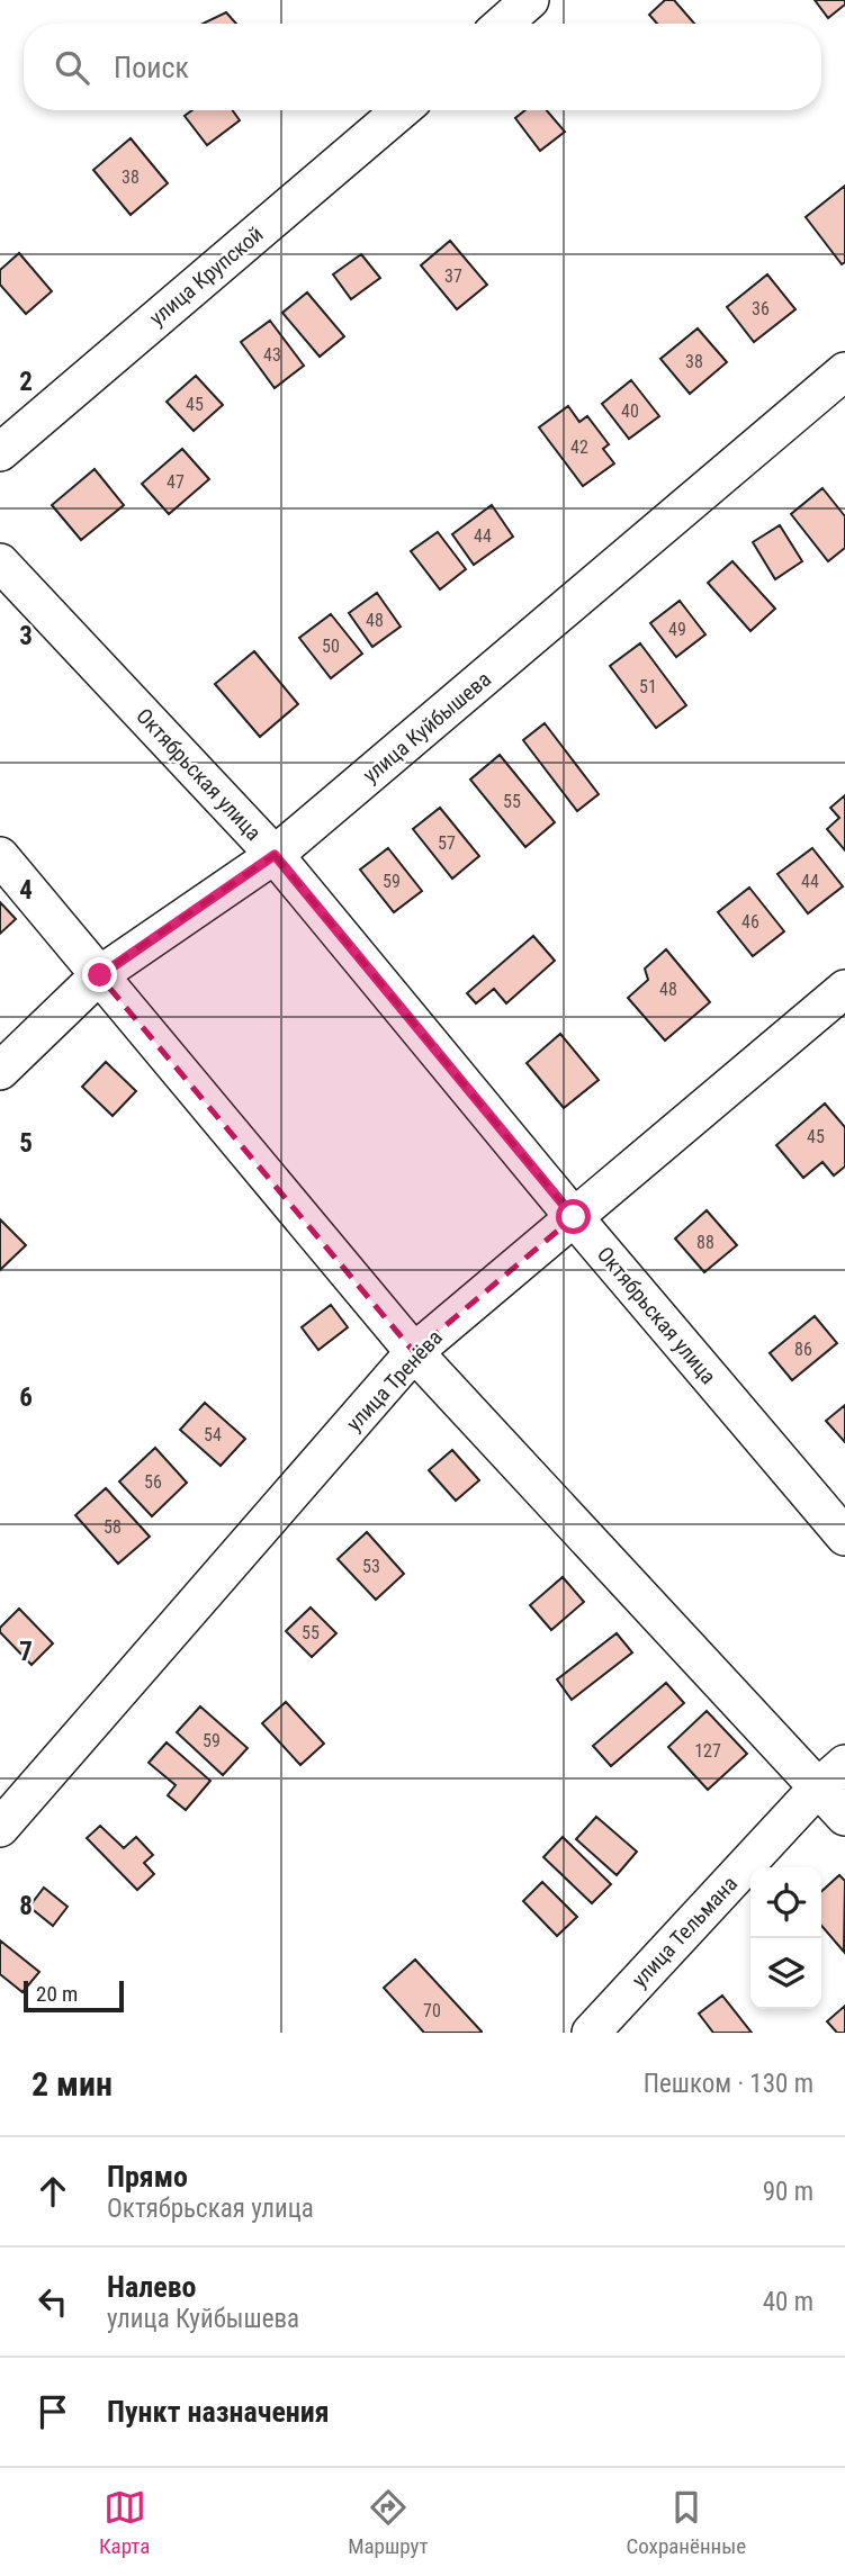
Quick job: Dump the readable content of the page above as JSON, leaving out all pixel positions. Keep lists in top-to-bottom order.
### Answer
{
  "streets": {
    "street": [
      "улица Крупской",
      "улица Куйбышева",
      "Октябрьская улица",
      "улица Тренёва",
      "улица Тельмана"
    ]
  },
  "crossings": [
    ["улица Куйбышева", "Октябрьская улица"],
    ["Октябрьская улица", "улица Тренёва"]
  ],
  "house_numbers": [
    "38",
    "37",
    "36",
    "43",
    "38",
    "45",
    "40",
    "42",
    "47",
    "44",
    "48",
    "49",
    "50",
    "51",
    "55",
    "57",
    "59",
    "44",
    "46",
    "48",
    "45",
    "88",
    "86",
    "54",
    "56",
    "58",
    "53",
    "55",
    "59",
    "127",
    "70"
  ],
  "scale_bar": "20 m",
  "page": {
    "search": "Поиск",
    "scale": "20 m",
    "heading": ["2 мин", "Пешком · 130 m"],
    "list": [
      ["Прямо", "Октябрьская улица", "90 m"],
      ["Налево", "улица Куйбышева", "40 m"],
      "Пункт назначения"
    ],
    "nav": ["Карта", "Маршрут", "Сохранённые"]
  },
  "grid": {
    "rows": [
      "2",
      "3",
      "4",
      "5",
      "6",
      "7",
      "8"
    ]
  }
}
